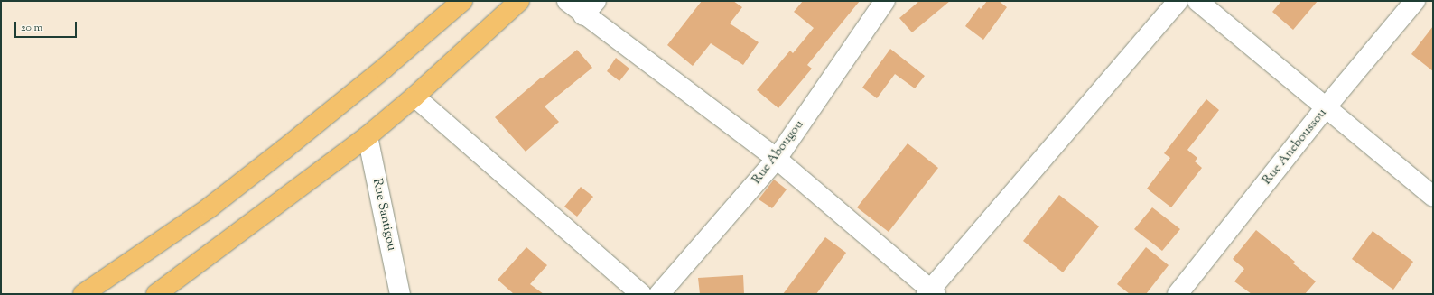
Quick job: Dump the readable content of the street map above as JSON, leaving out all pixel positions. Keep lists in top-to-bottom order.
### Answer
{
  "streets": {
    "street": ["Rue Aneboussou", "Rue Abougou", "Rue Santigou"]
  },
  "scale_bar": "20 m"
}
